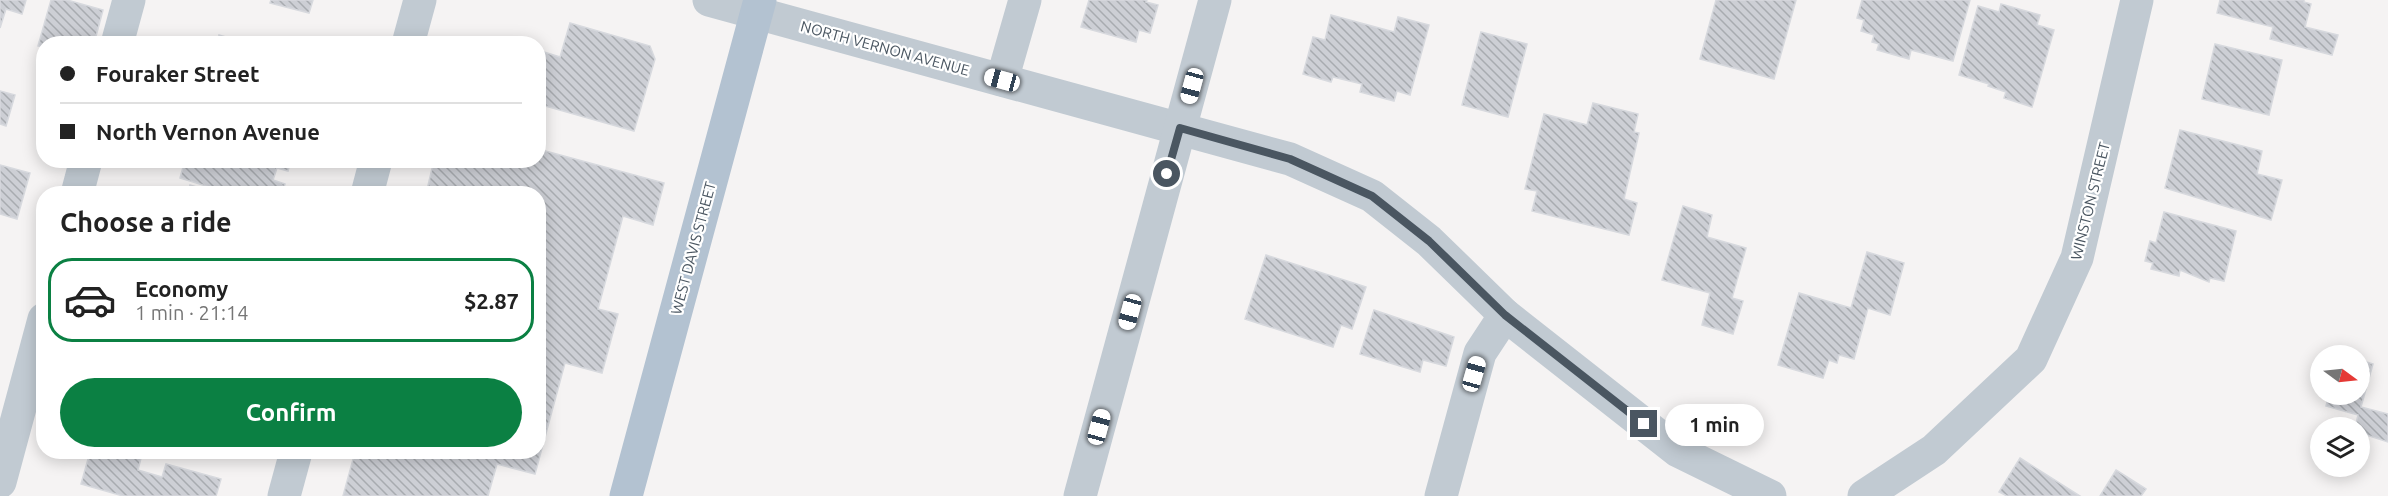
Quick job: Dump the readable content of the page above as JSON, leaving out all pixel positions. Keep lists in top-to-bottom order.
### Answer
{
  "streets": {
    "main road": ["WEST DAVIS STREET"],
    "street": ["NORTH VERNON AVENUE", "WINSTON STREET"]
  },
  "crossings": [
    ["NORTH VERNON AVENUE", "WEST DAVIS STREET"]
  ],
  "north": "right",
  "page": {
    "banner": ["Fouraker Street", "North Vernon Avenue"],
    "heading": "Choose a ride",
    "list": [
      {
        "name": "Economy",
        "note": "1 min · 21:14",
        "value": "$2.87"
      }
    ],
    "buttons": "Confirm",
    "bubble": "1 min"
  }
}
